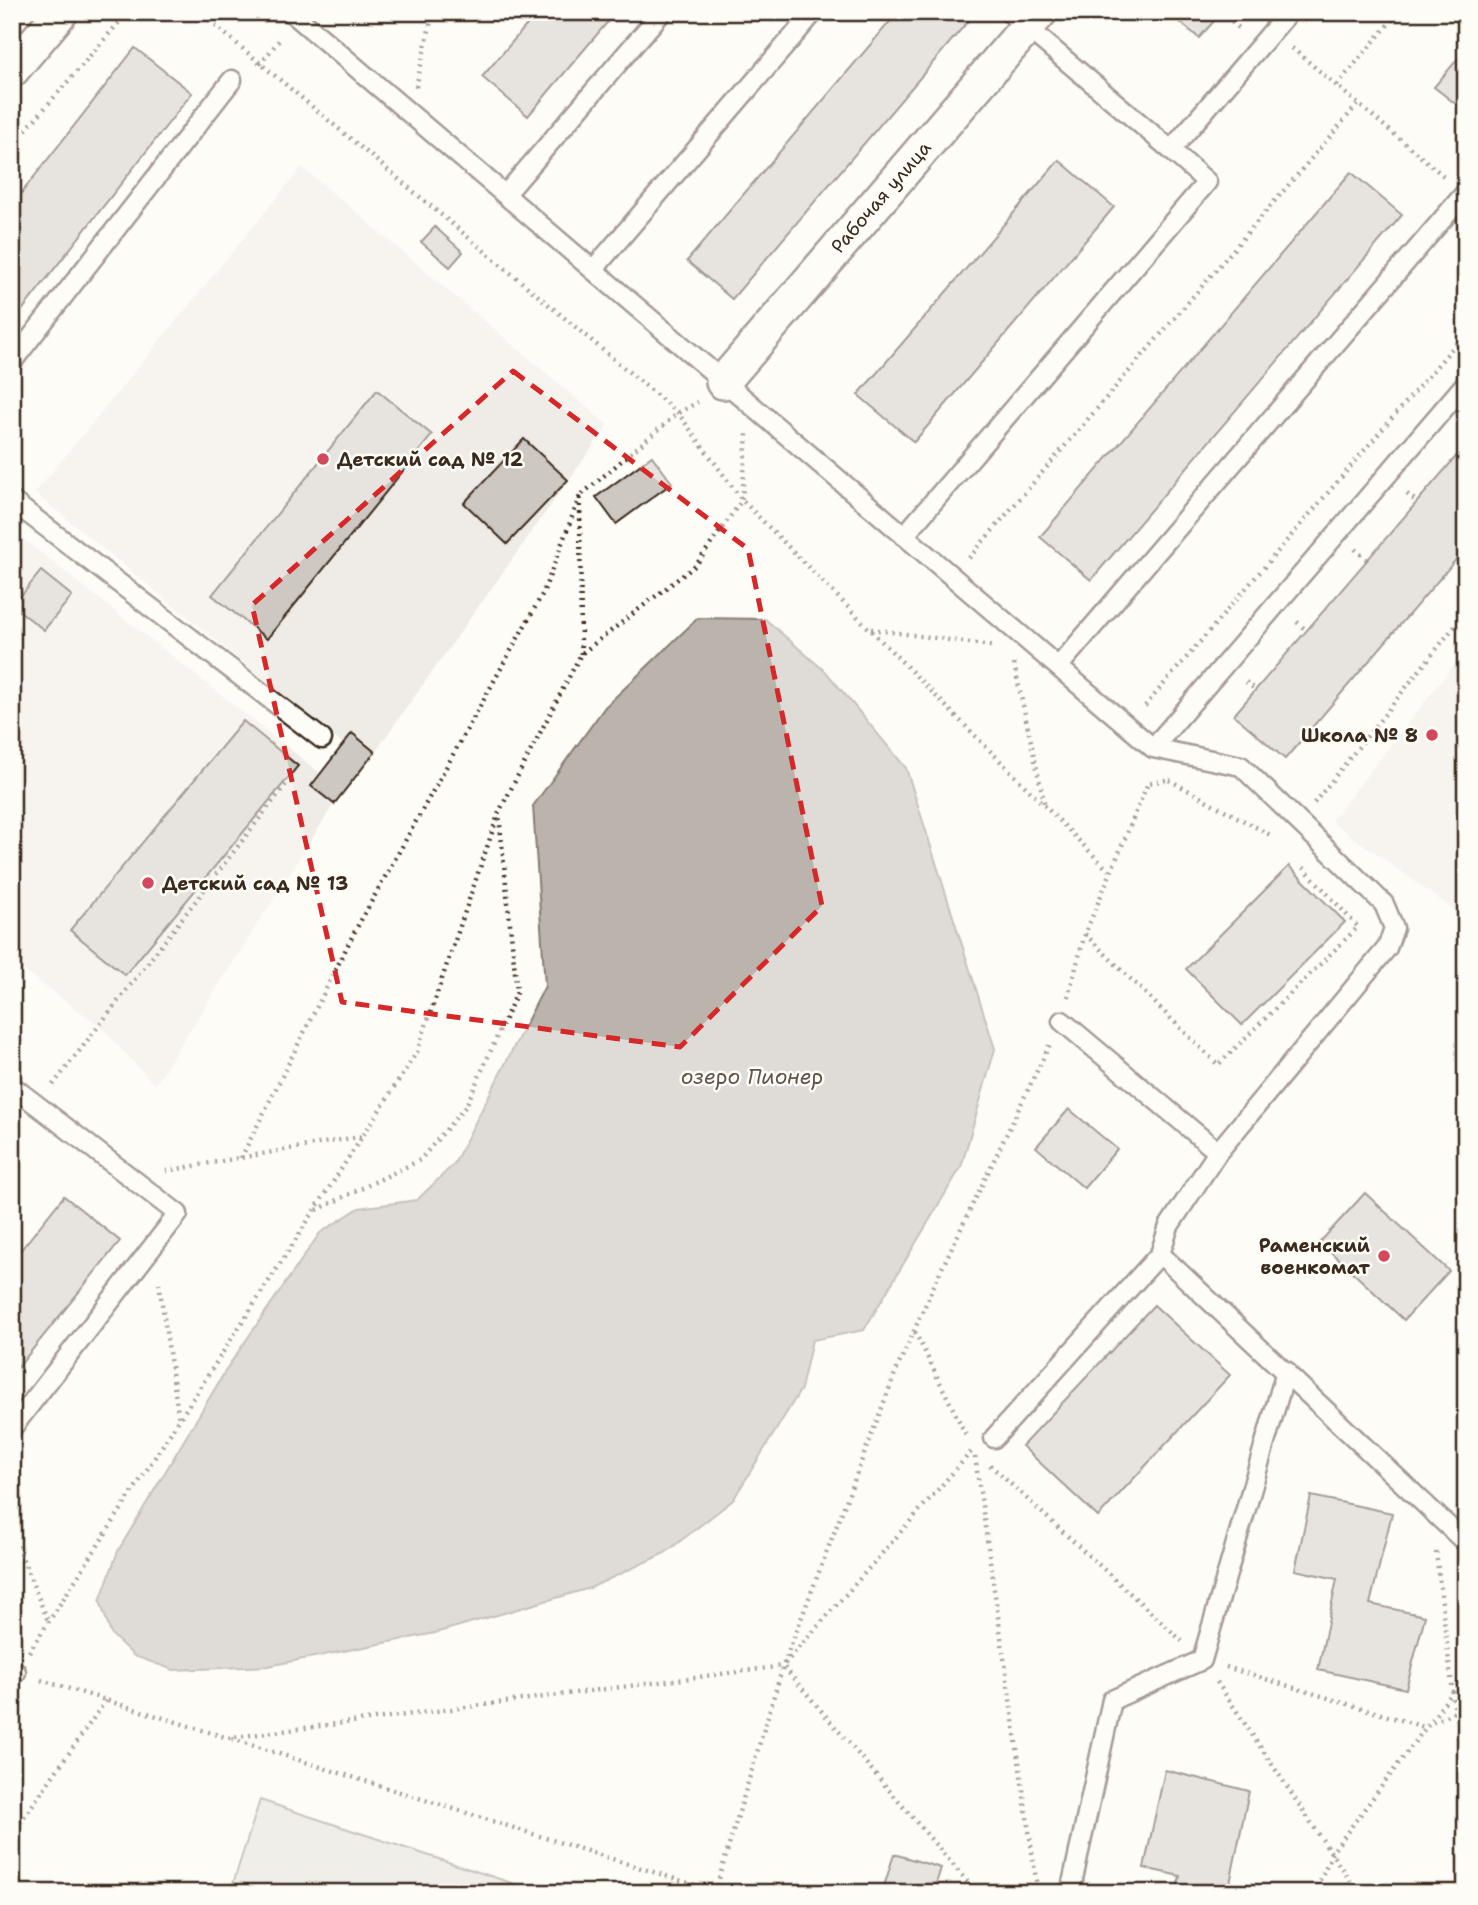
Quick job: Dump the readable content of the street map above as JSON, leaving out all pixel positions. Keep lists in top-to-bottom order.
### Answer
{
  "streets": {
    "street": ["Рабочая улица"]
  },
  "water": ["озеро Пионер"],
  "places": [
    "Детский сад № 12",
    "Школа № 8",
    "Детский сад № 13",
    "Раменский военкомат"
  ]
}
